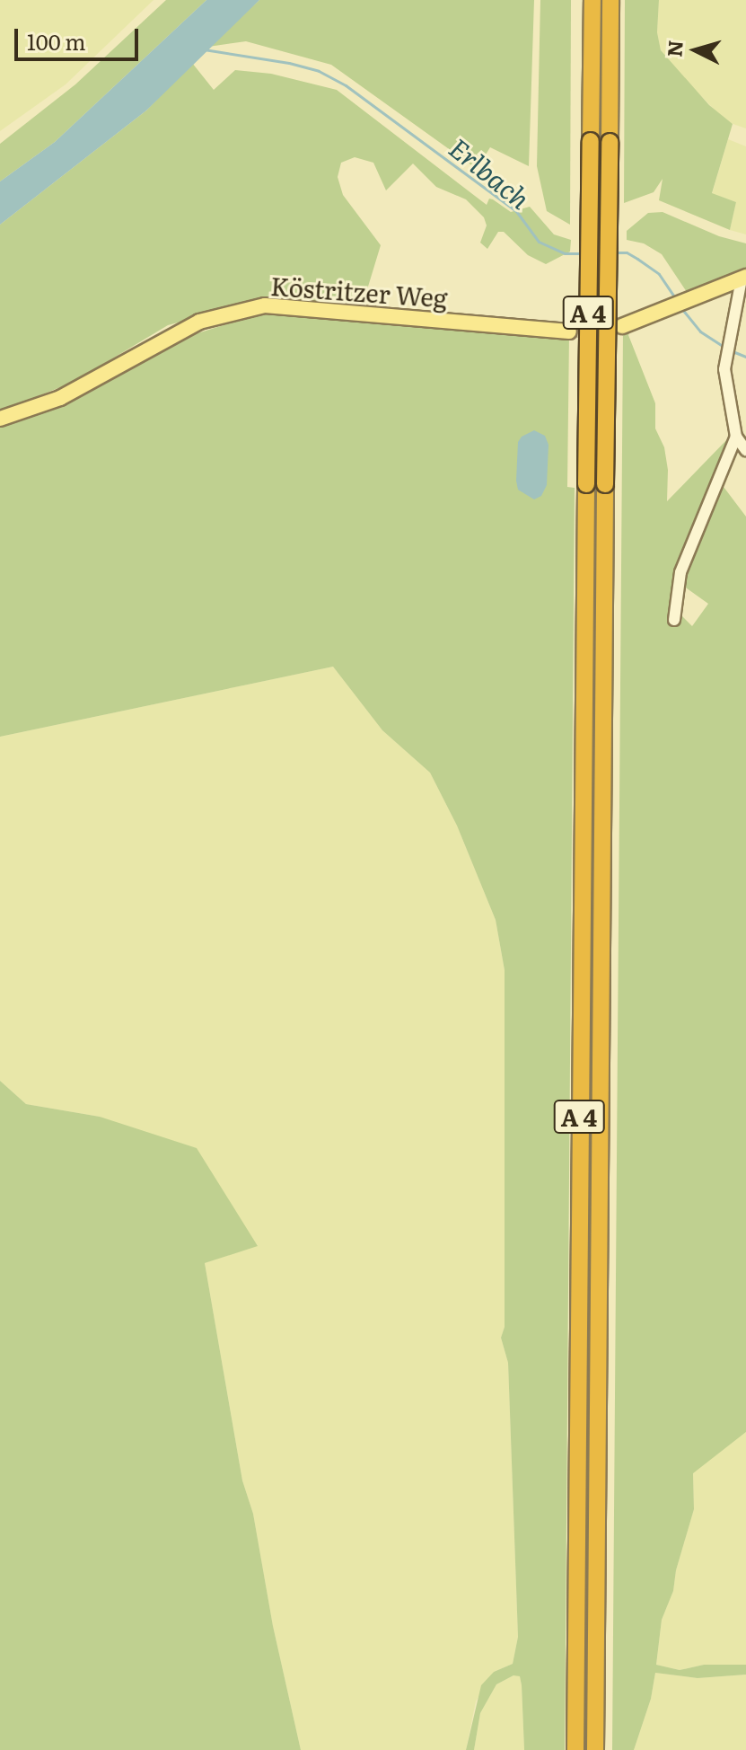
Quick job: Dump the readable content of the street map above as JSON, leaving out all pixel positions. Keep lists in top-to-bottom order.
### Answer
{
  "streets": {
    "highway": ["A 4"],
    "main road": ["Köstritzer Weg"]
  },
  "water": ["Erlbach"],
  "scale_bar": "100 m",
  "north": "left"
}
